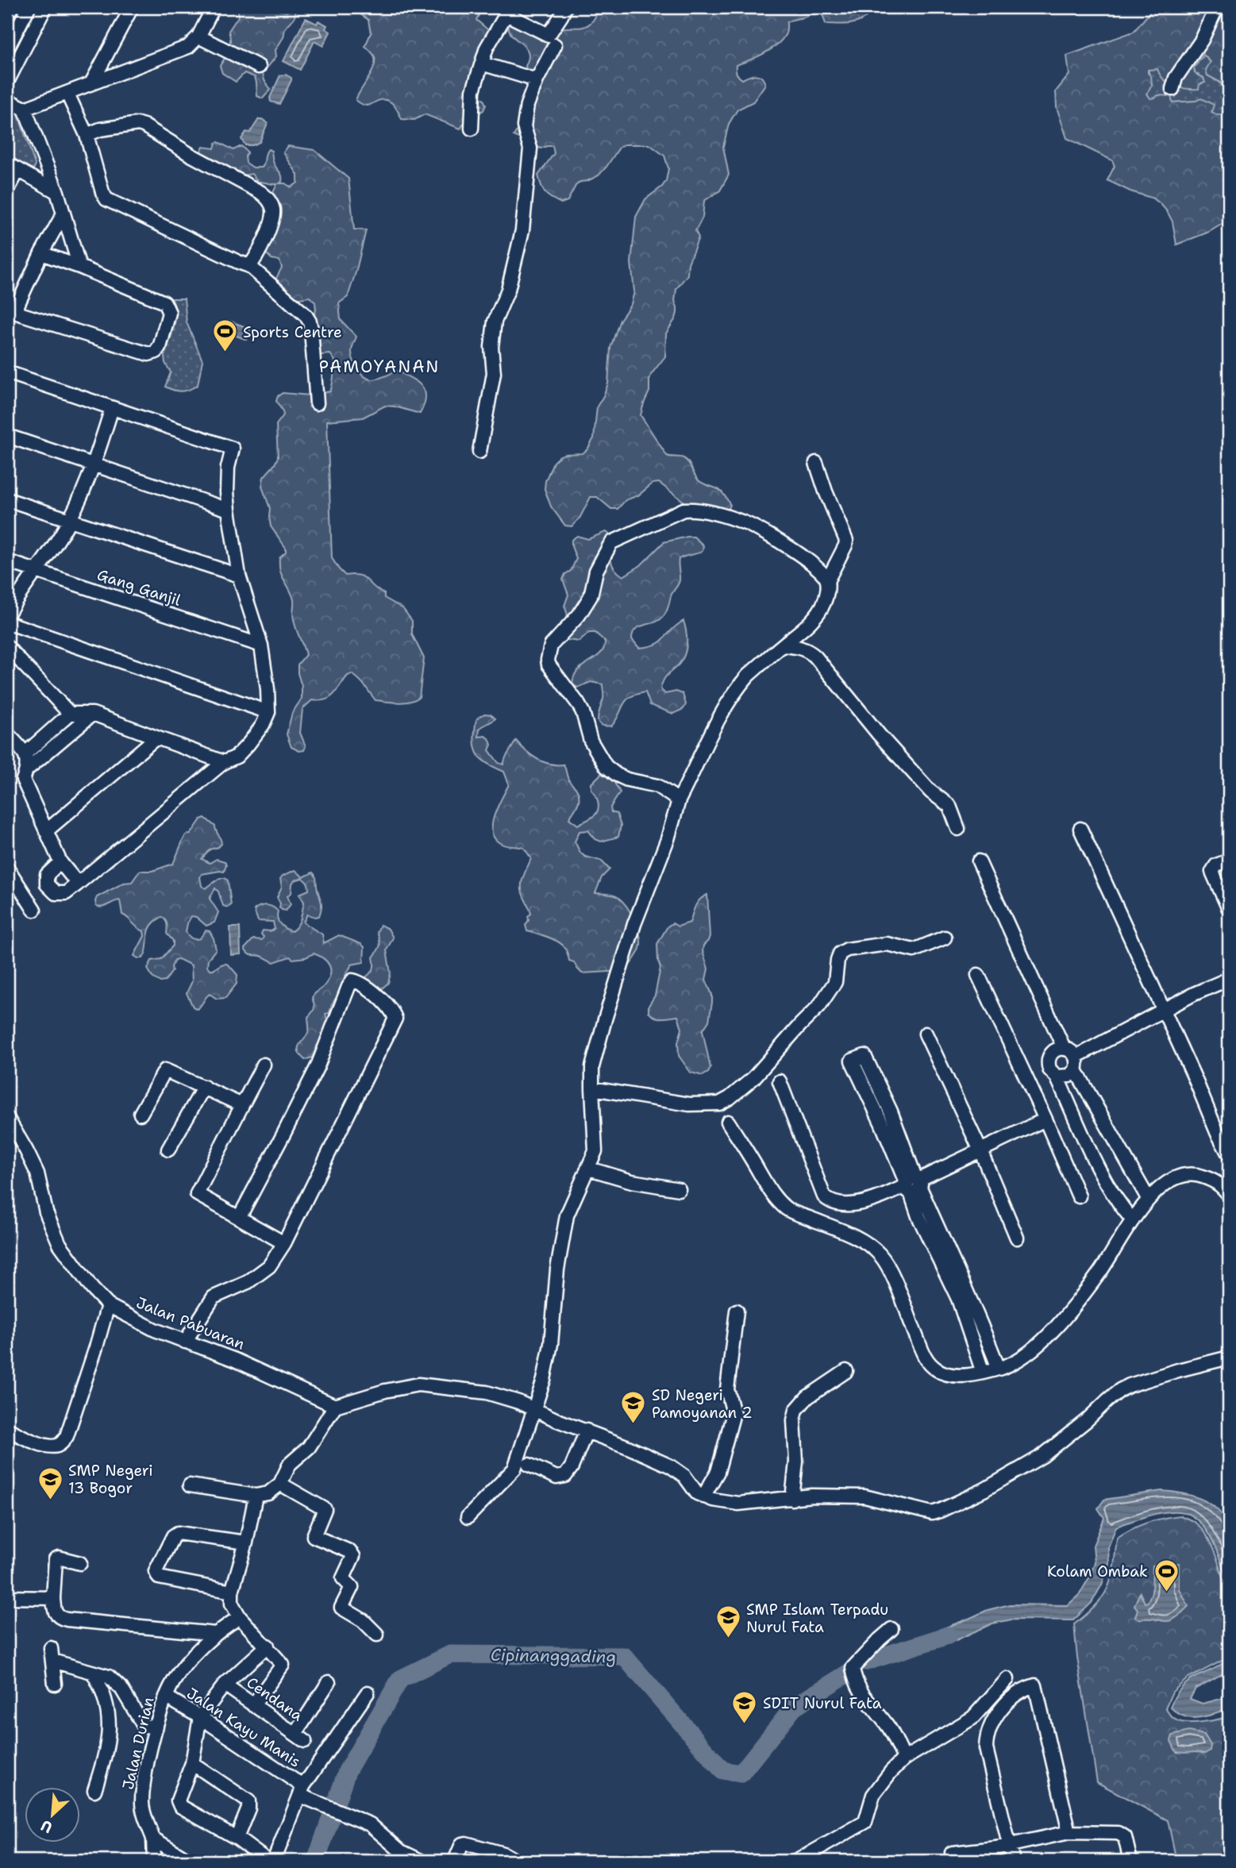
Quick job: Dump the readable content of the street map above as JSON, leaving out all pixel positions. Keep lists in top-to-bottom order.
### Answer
{
  "streets": {
    "street": [
      "Gang Ganjil",
      "Jalan Pabuaran",
      "Cendana",
      "Jalan Kayu Manis",
      "Jalan Durian"
    ]
  },
  "crossings": [
    ["Jalan Kayu Manis", "Jalan Durian"]
  ],
  "districts": ["PAMOYANAN"],
  "water": ["Cipinanggading"],
  "places": {
    "sports": ["Sports Centre", "Kolam Ombak"],
    "school or university": [
      "SD Negeri Pamoyanan 2",
      "SMP Negeri 13 Bogor",
      "SMP Islam Terpadu Nurul Fata",
      "SDIT Nurul Fata"
    ]
  },
  "north": "bottom left"
}
